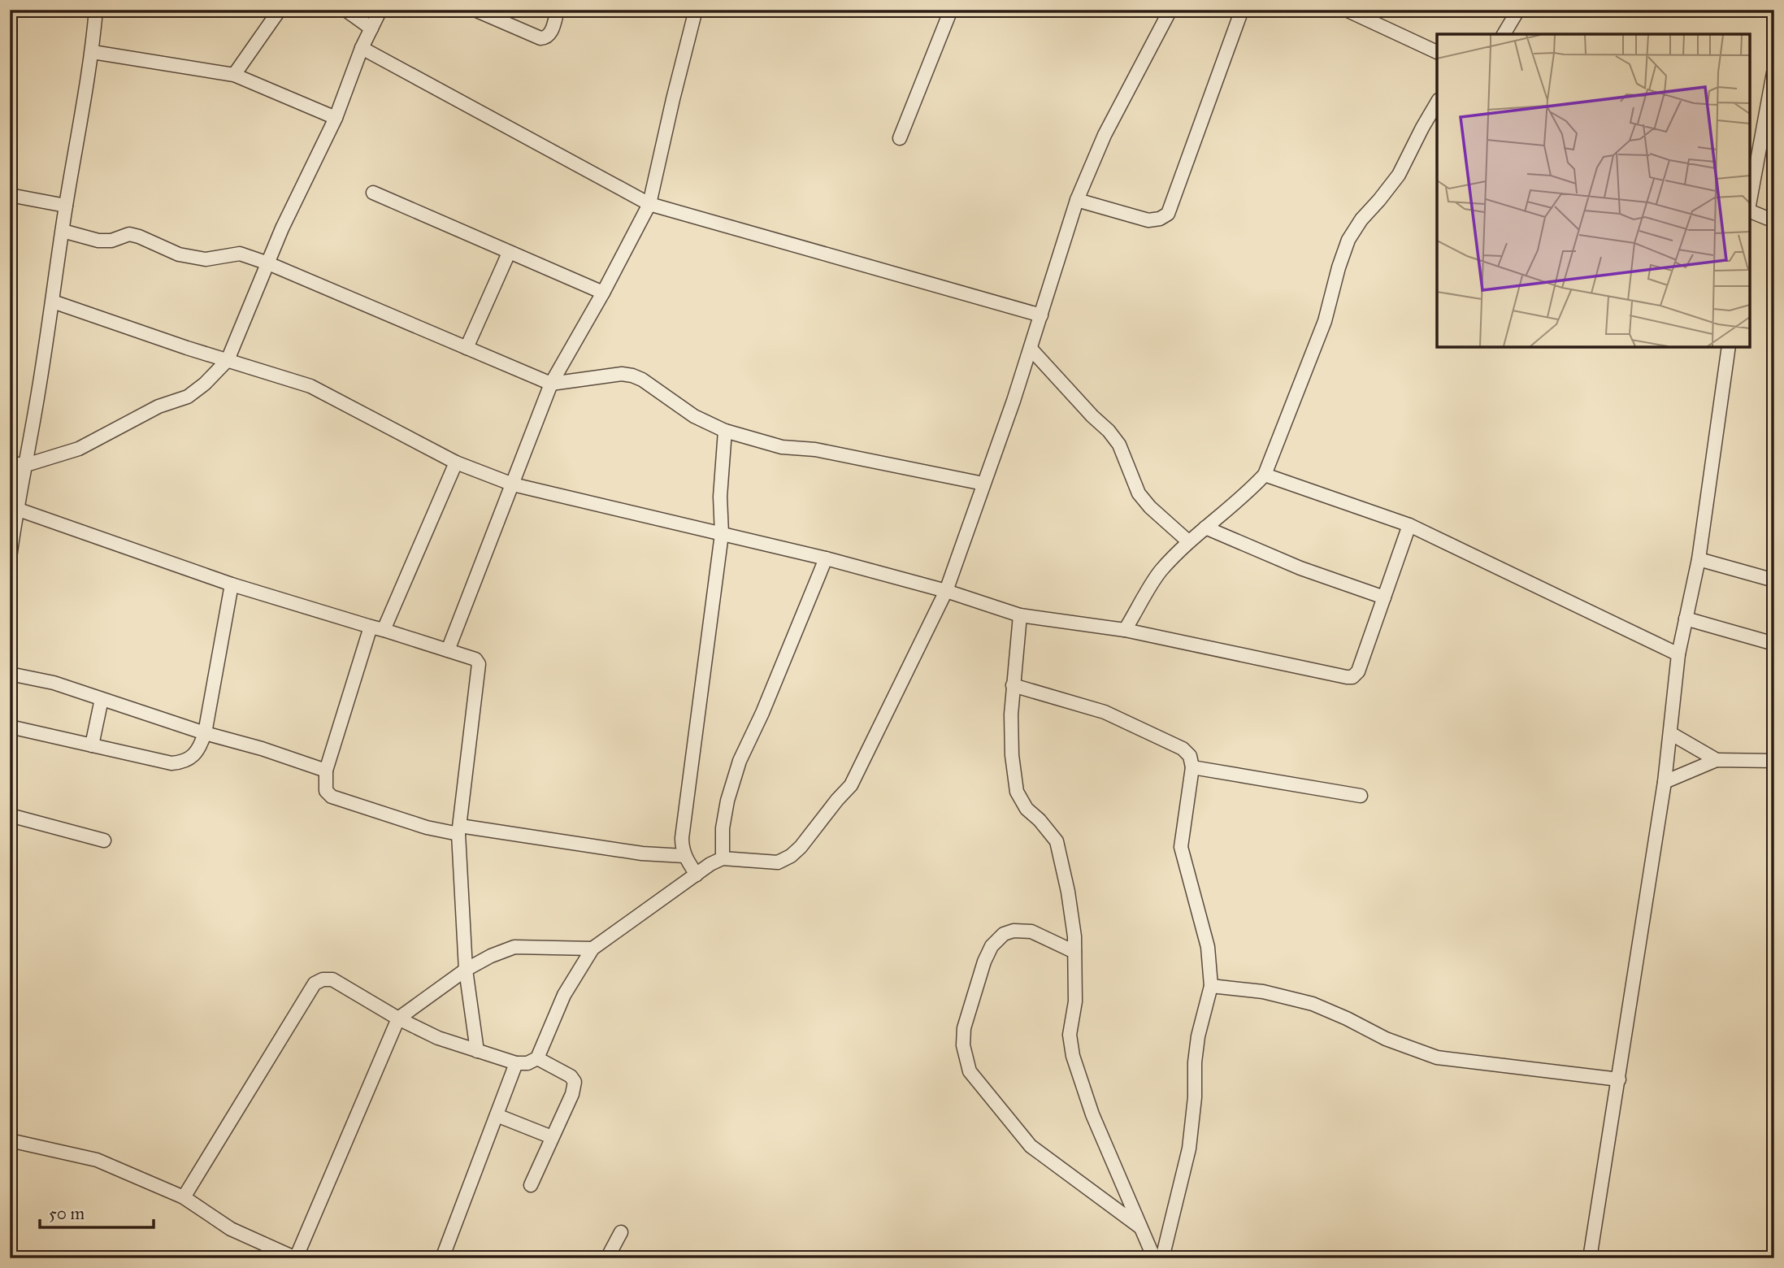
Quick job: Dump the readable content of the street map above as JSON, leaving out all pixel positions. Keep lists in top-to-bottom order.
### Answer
{
  "scale_bar": "50 m"
}
